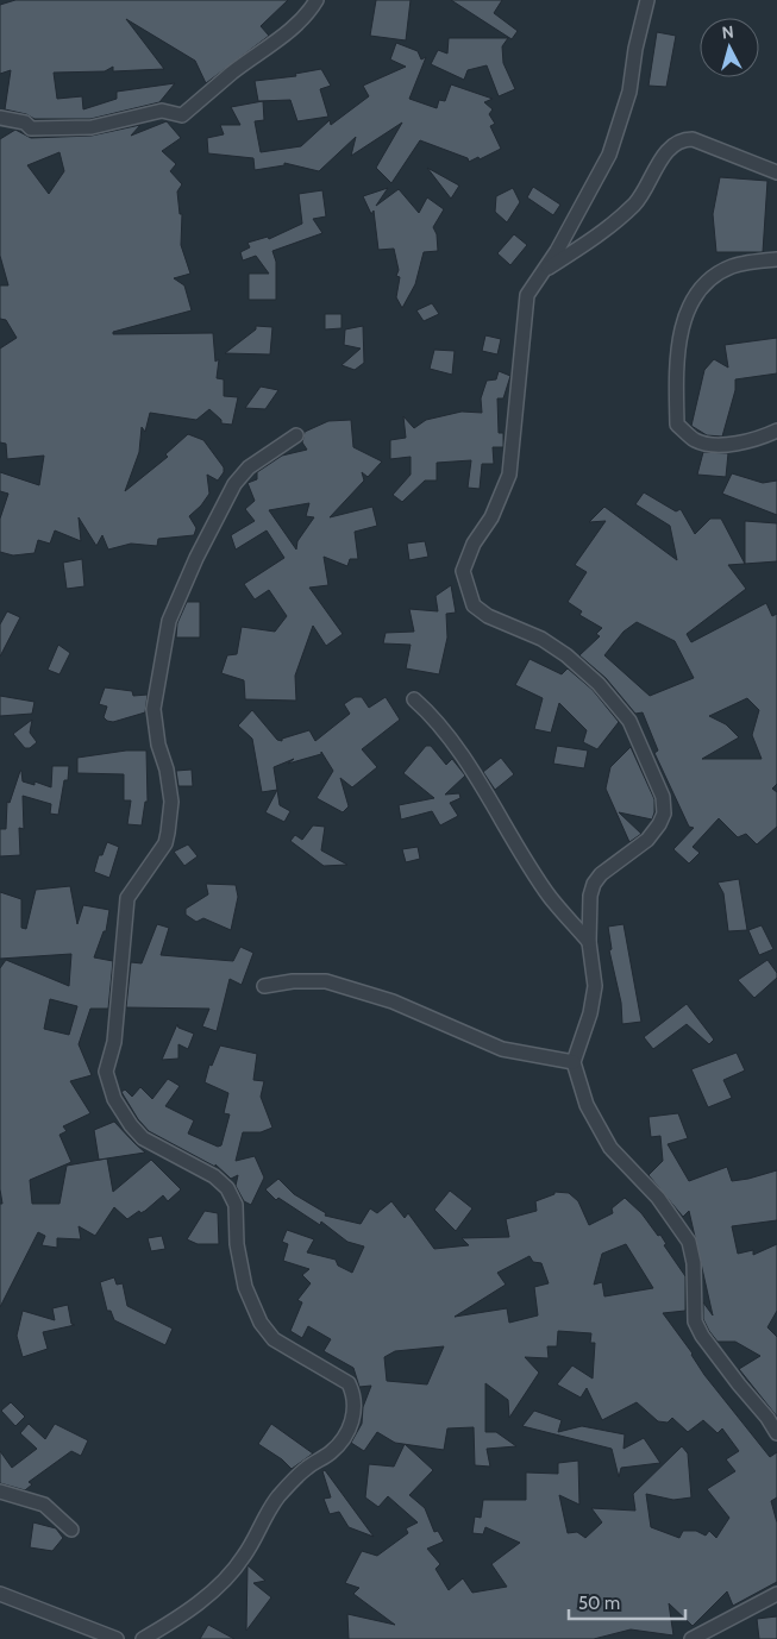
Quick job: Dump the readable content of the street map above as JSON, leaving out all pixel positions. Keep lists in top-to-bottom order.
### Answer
{
  "scale_bar": "50 m",
  "north": "top"
}
